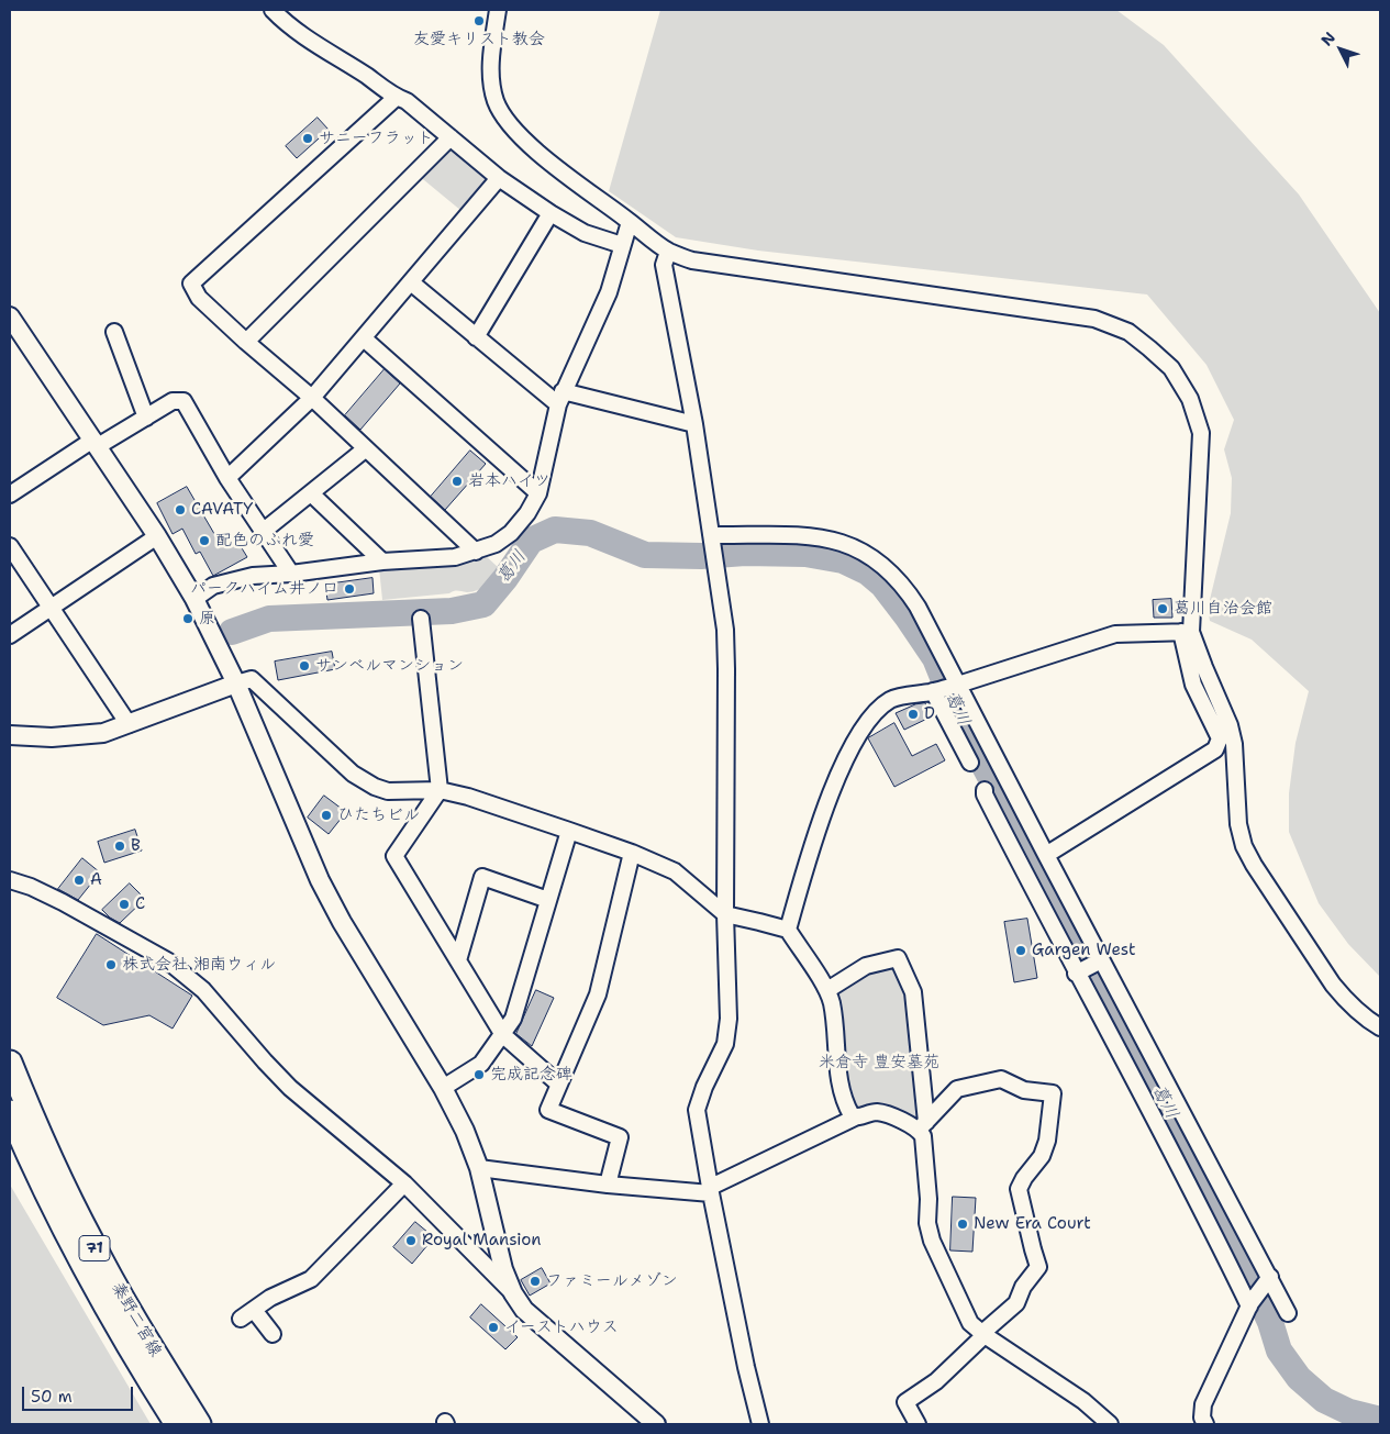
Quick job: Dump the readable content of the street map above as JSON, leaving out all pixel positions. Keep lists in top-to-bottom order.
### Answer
{
  "streets": {
    "main road": ["71", "秦野二宮線"]
  },
  "water": ["葛川"],
  "parks": ["米倉寺 豊安墓苑"],
  "places": [
    "友愛キリスト教会",
    "サニーフラット",
    "岩本ハイツ",
    "CAVATY",
    "配色のふれ愛",
    "パークハイム井ノ口",
    "葛川自治会館",
    "原",
    "サンベルマンション",
    "D",
    "ひたちビル",
    "B",
    "A",
    "C",
    "Gargen West",
    "株式会社 湘南ウィル",
    "完成記念碑",
    "New Era Court",
    "Royal Mansion",
    "ファミールメゾン",
    "イーストハウス"
  ],
  "scale_bar": "50 m",
  "north": "top left"
}
